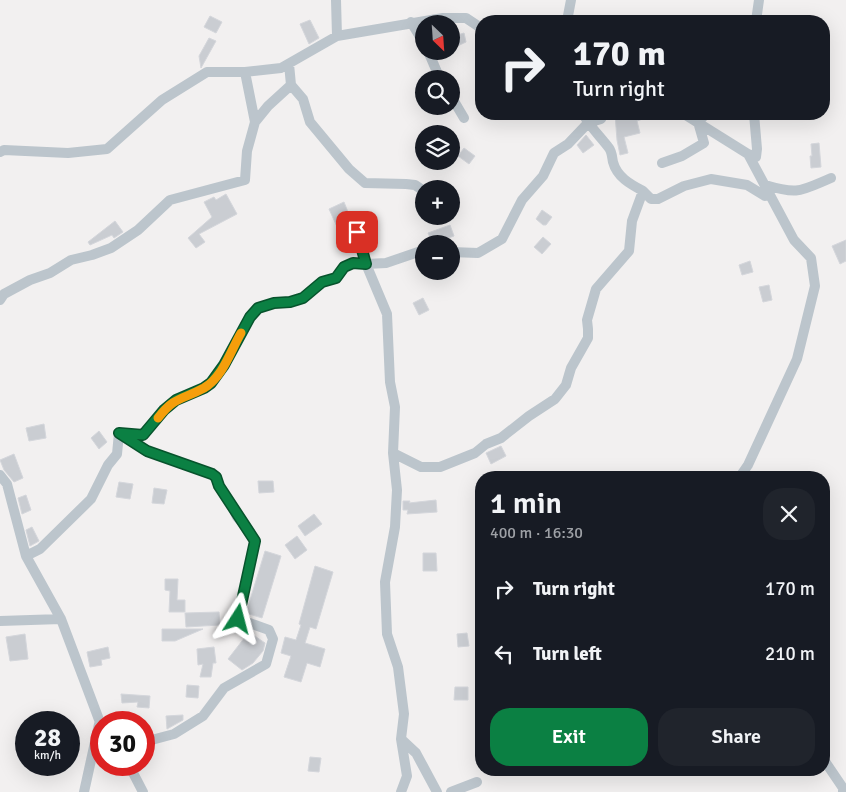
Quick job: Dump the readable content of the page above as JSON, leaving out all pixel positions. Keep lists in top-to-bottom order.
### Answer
{
  "north": "bottom right",
  "page": {
    "map_buttons": ["+", "−"],
    "turn": ["170 m", "Turn right"],
    "heading": ["1 min", "400 m · 16:30"],
    "list": [
      {
        "name": "Turn right",
        "value": "170 m"
      },
      {
        "name": "Turn left",
        "value": "210 m"
      }
    ],
    "buttons": ["Exit", "Share"],
    "speed": "28 km/h",
    "limit": "30"
  }
}
